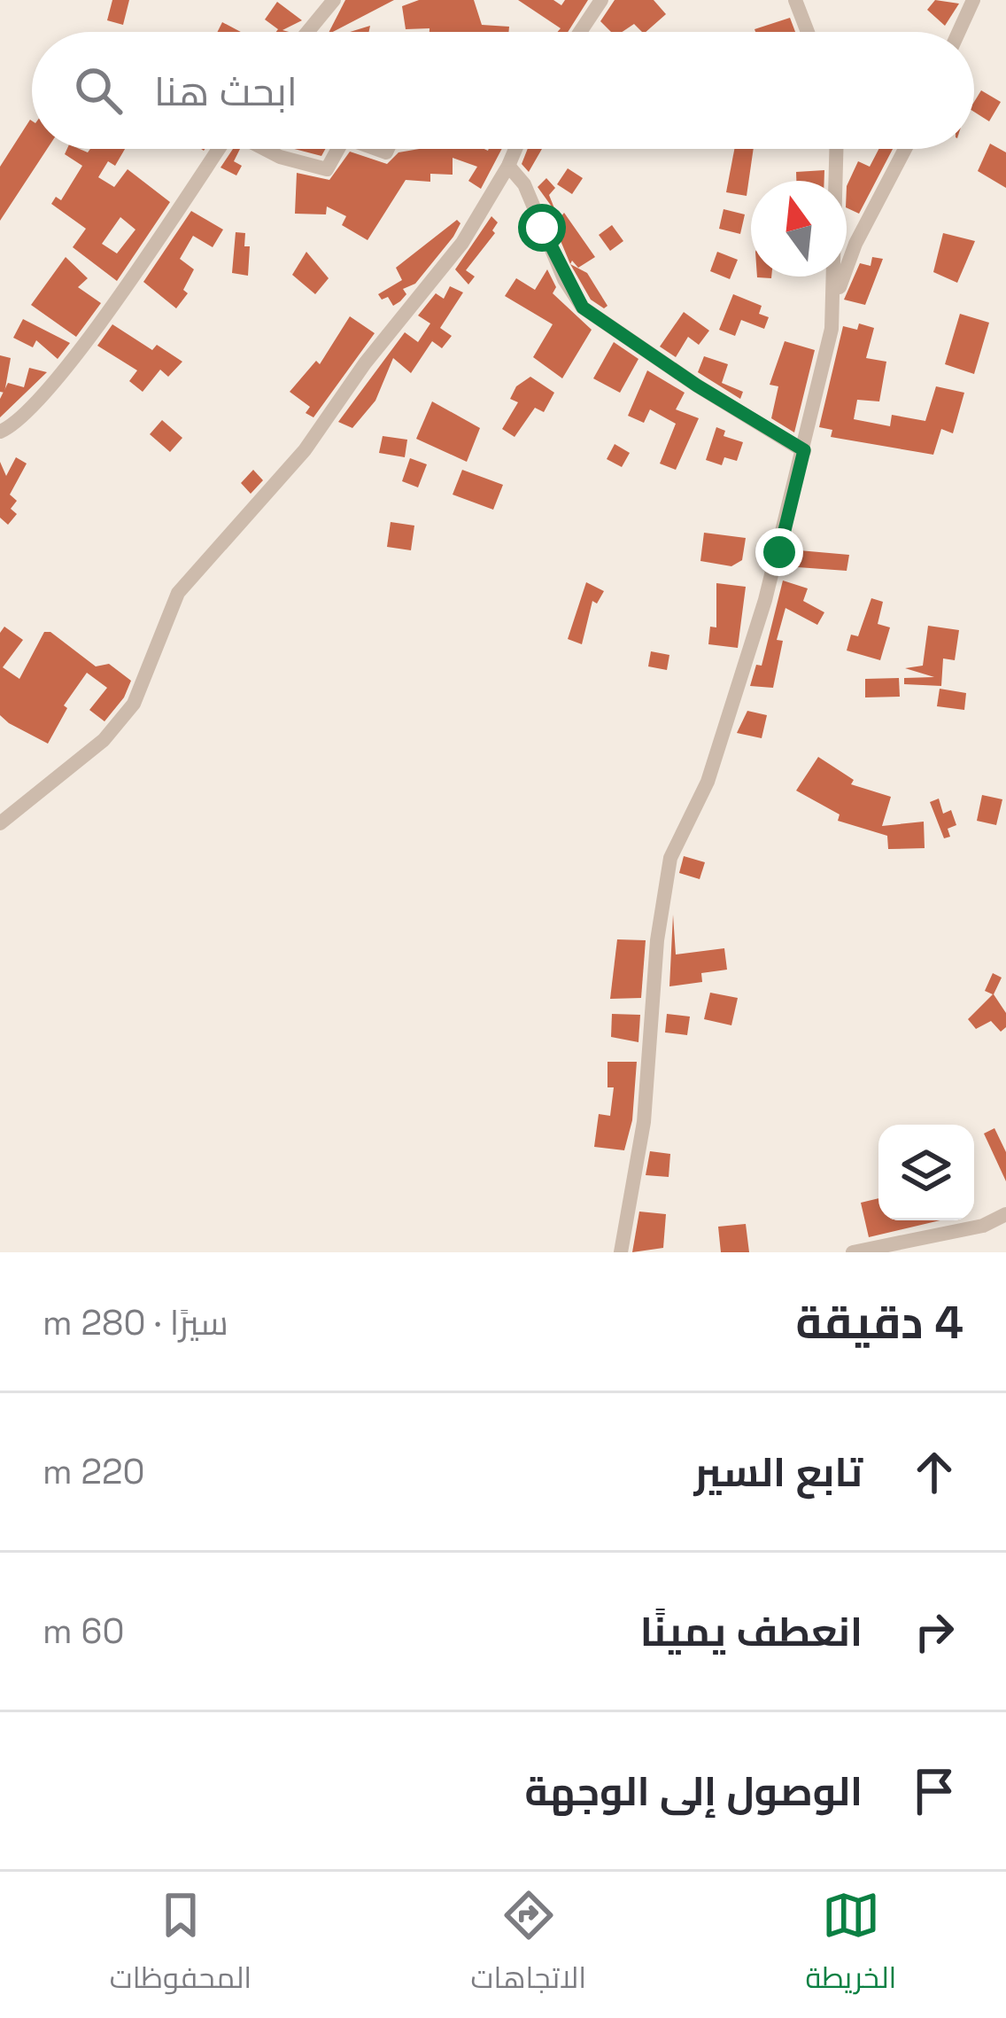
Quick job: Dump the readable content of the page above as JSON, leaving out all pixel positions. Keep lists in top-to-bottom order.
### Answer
{
  "north": "top",
  "page": {
    "search": "ابحث هنا",
    "heading": ["4 دقيقة", "سيرًا · 280 m"],
    "list": [
      ["تابع السير", "220 m"],
      ["انعطف يمينًا", "60 m"],
      "الوصول إلى الوجهة"
    ],
    "nav": ["الخريطة", "الاتجاهات", "المحفوظات"]
  }
}
